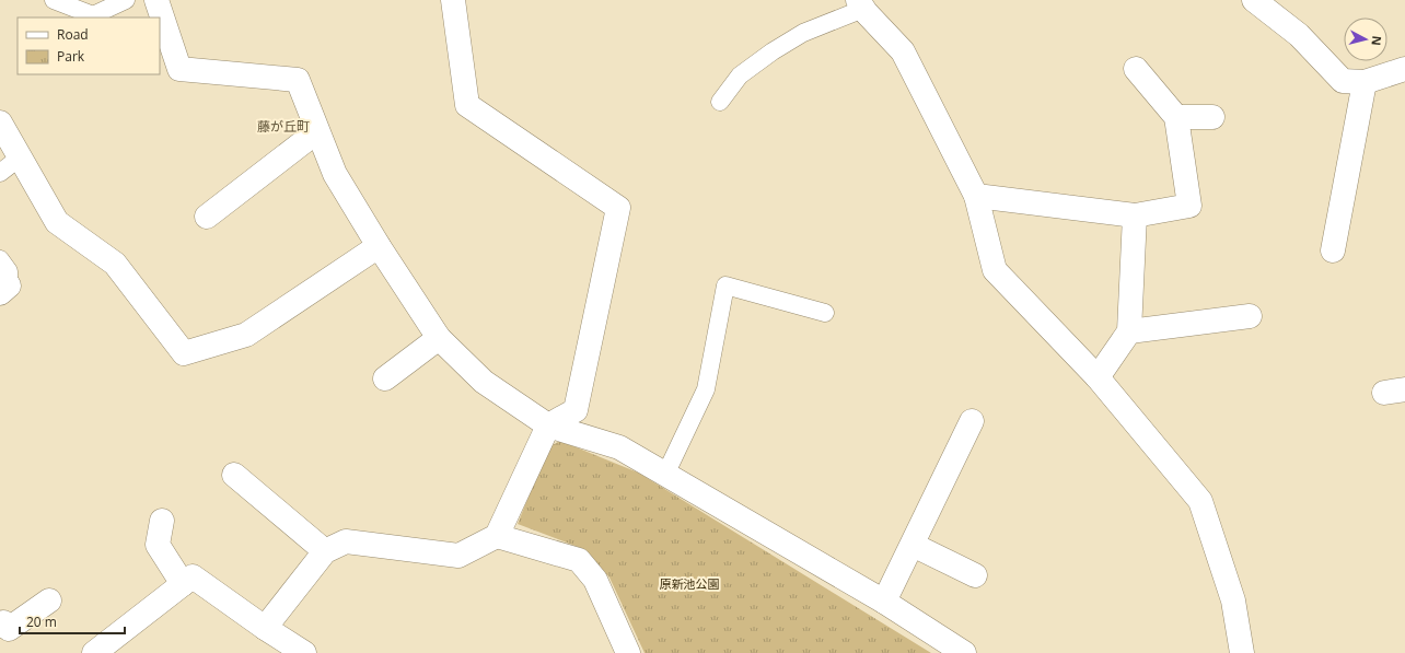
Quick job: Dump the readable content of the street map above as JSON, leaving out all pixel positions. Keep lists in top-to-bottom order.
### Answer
{
  "districts": ["藤が丘町"],
  "parks": ["原新池公園"],
  "legend": ["Road", "Park"],
  "scale_bar": "20 m",
  "north": "right"
}
